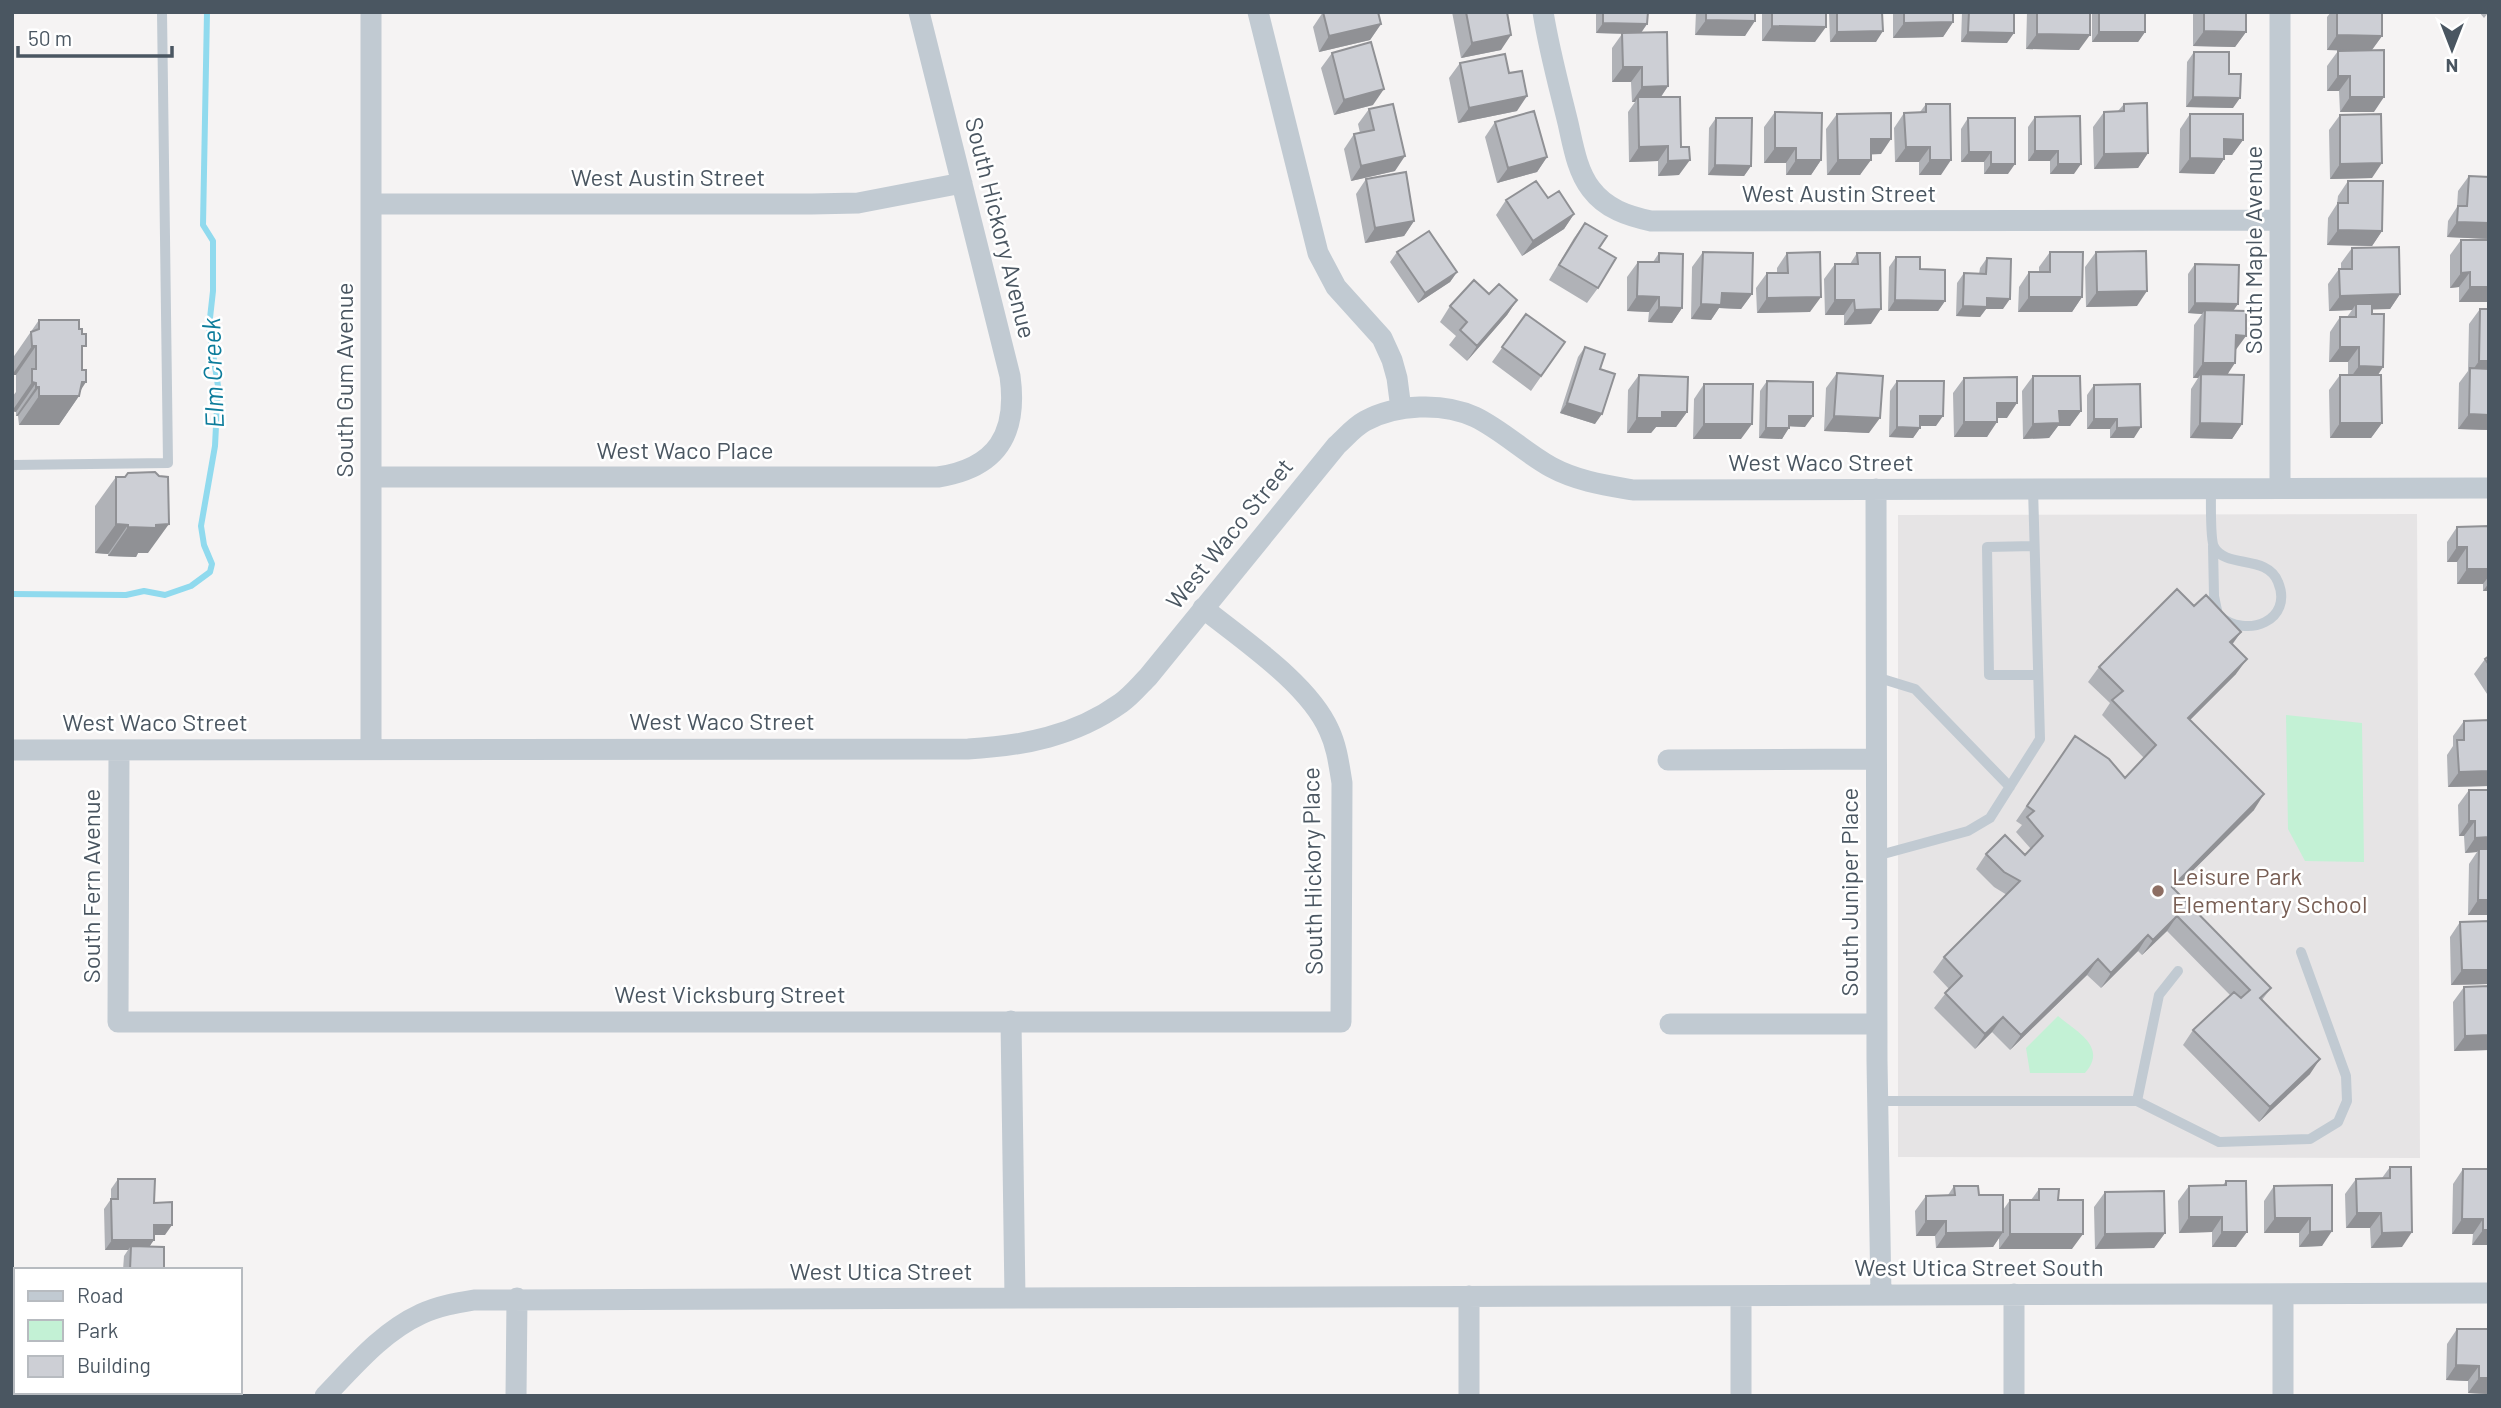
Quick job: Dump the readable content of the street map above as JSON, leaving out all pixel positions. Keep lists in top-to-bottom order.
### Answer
{
  "streets": {
    "street": [
      "West Austin Street",
      "South Hickory Avenue",
      "South Maple Avenue",
      "South Gum Avenue",
      "West Waco Place",
      "West Waco Street",
      "South Hickory Place",
      "South Fern Avenue",
      "South Juniper Place",
      "West Vicksburg Street",
      "West Utica Street South",
      "West Utica Street"
    ]
  },
  "crossings": [
    ["West Austin Street", "South Hickory Avenue"],
    ["West Austin Street", "South Maple Avenue"],
    ["West Austin Street", "South Gum Avenue"],
    ["South Hickory Avenue", "West Waco Place"],
    ["South Maple Avenue", "West Waco Street"],
    ["South Gum Avenue", "West Waco Place"],
    ["South Gum Avenue", "West Waco Street"],
    ["West Waco Street", "South Hickory Place"],
    ["West Waco Street", "South Fern Avenue"],
    ["West Waco Street", "South Juniper Place"],
    ["South Hickory Place", "West Vicksburg Street"],
    ["South Fern Avenue", "West Vicksburg Street"],
    ["South Juniper Place", "West Utica Street South"],
    ["West Utica Street South", "West Utica Street"]
  ],
  "water": ["Elm Creek"],
  "places": ["Leisure Park Elementary School"],
  "legend": ["Road", "Park", "Building"],
  "scale_bar": "50 m",
  "north": "bottom"
}
